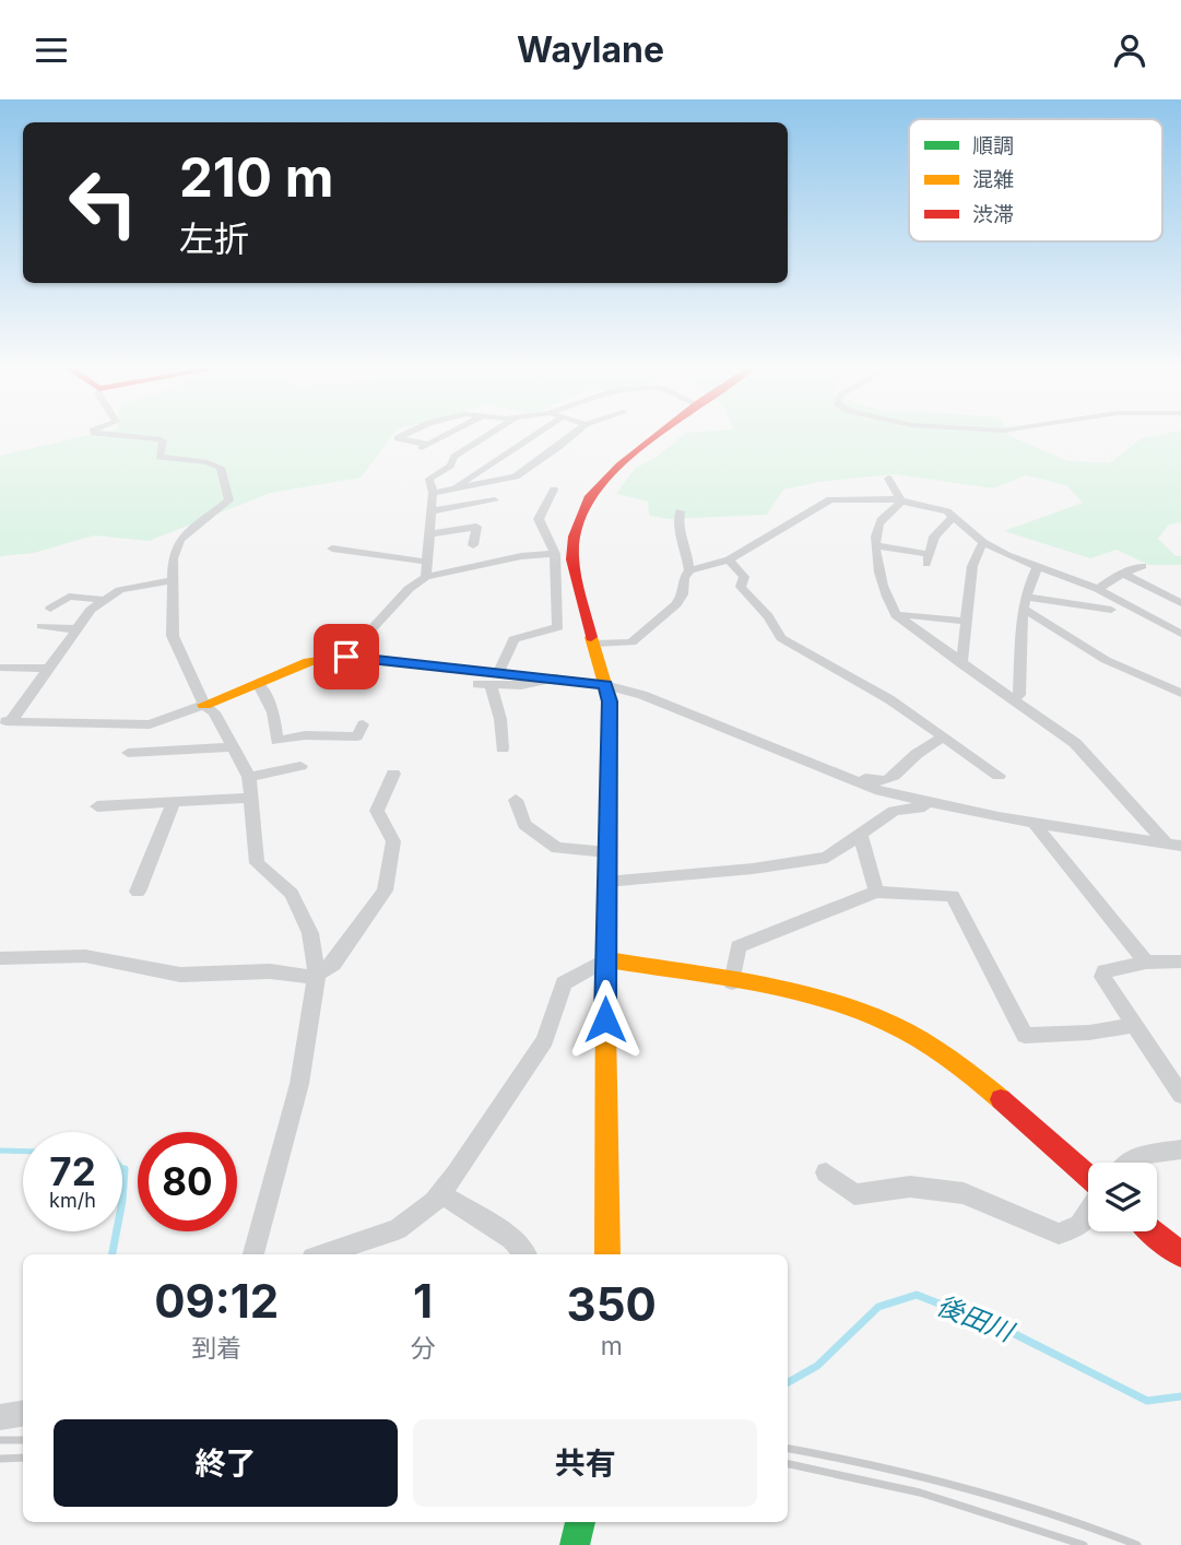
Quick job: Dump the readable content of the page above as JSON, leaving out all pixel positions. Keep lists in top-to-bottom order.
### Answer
{
  "water": ["後田川"],
  "legend": ["順調", "混雑", "渋滞"],
  "page": {
    "header": "Waylane",
    "turn": ["210 m", "左折"],
    "speed": "72 km/h",
    "limit": "80",
    "eta": [
      "09:12",
      "到着",
      "1",
      "分",
      "350",
      "m"
    ],
    "buttons": ["終了", "共有"]
  }
}
